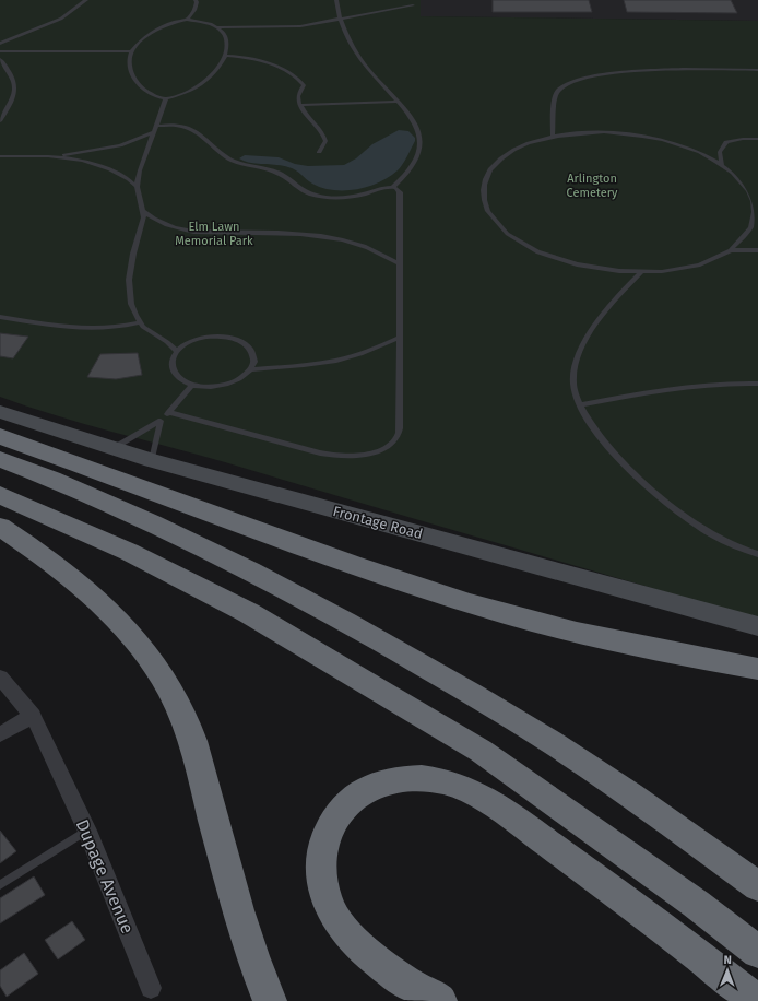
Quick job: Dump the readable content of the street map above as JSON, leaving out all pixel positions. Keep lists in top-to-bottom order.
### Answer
{
  "streets": {
    "street": ["Frontage Road", "Dupage Avenue"]
  },
  "parks": ["Arlington Cemetery", "Elm Lawn Memorial Park"],
  "north": "top"
}
